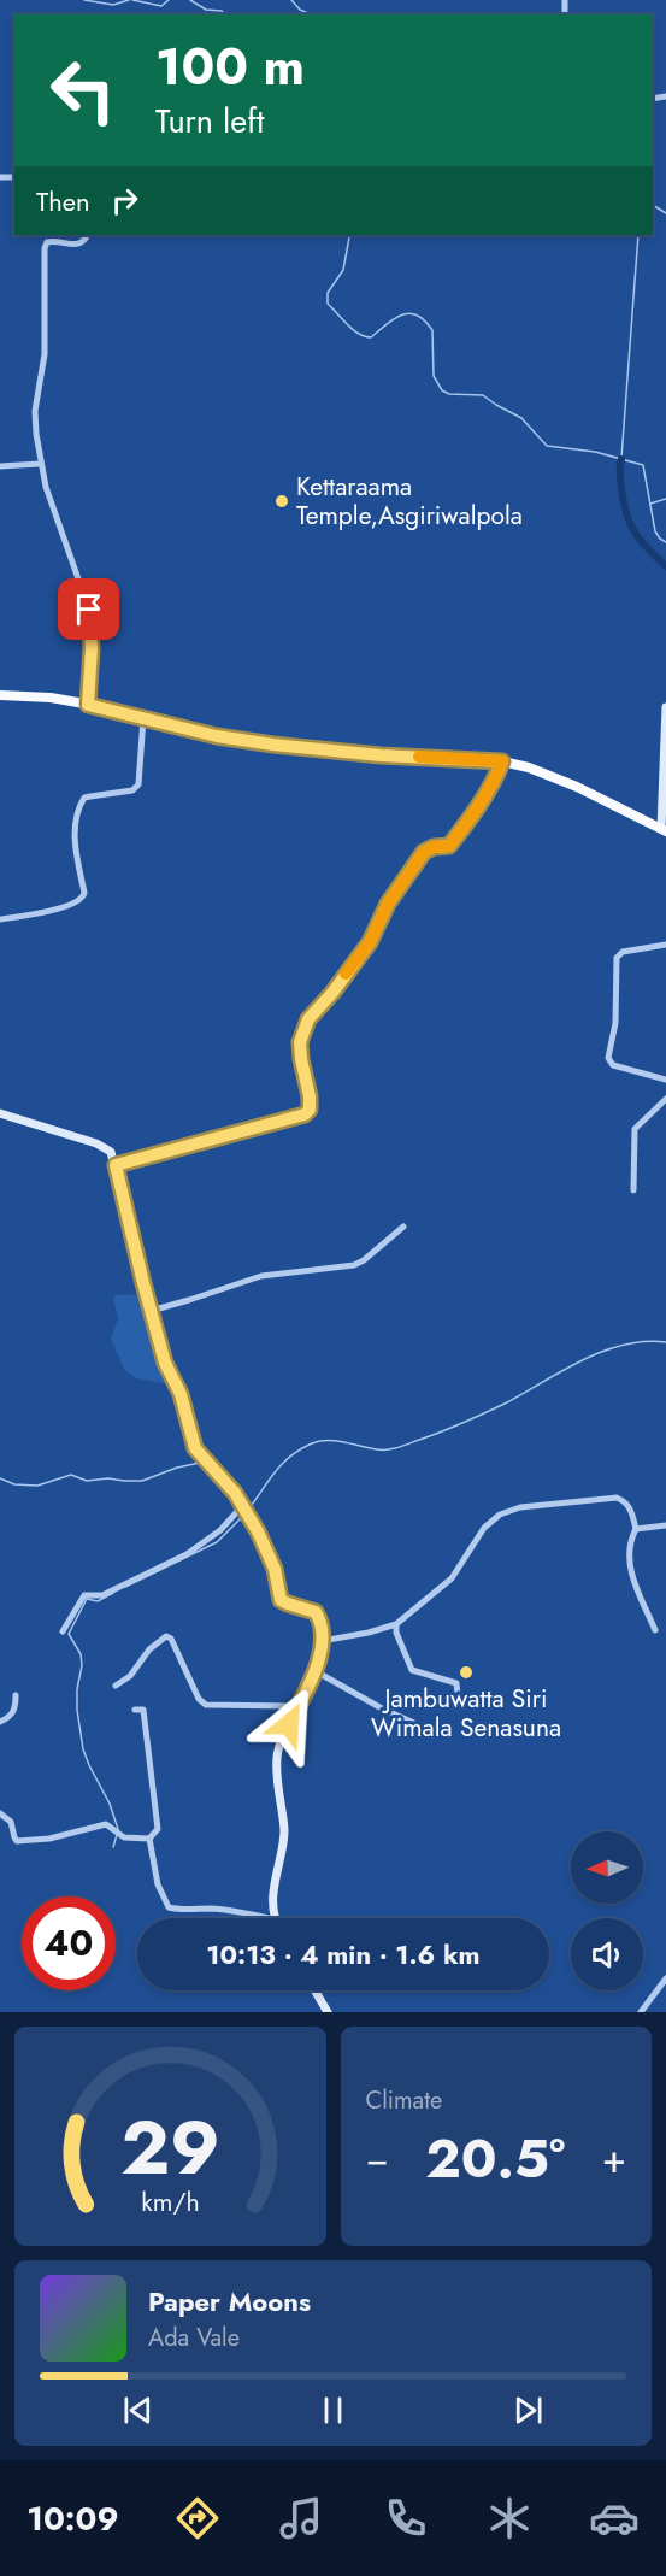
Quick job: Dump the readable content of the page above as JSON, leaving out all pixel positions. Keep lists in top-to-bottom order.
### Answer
{
  "places": ["Kettaraama Temple,Asgiriwalpola", "Jambuwatta Siri Wimala Senasuna"],
  "north": "left",
  "page": {
    "turn": ["100 m", "Turn left"],
    "then": "Then",
    "limit": "40",
    "trip": "10:13 · 4 min · 1.6 km",
    "tile": "Climate",
    "heat": ["−", "20.5°", "+"],
    "song": ["Paper Moons", "Ada Vale"],
    "tabs": "10:09",
    "gauge": ["29", "km/h"]
  }
}
